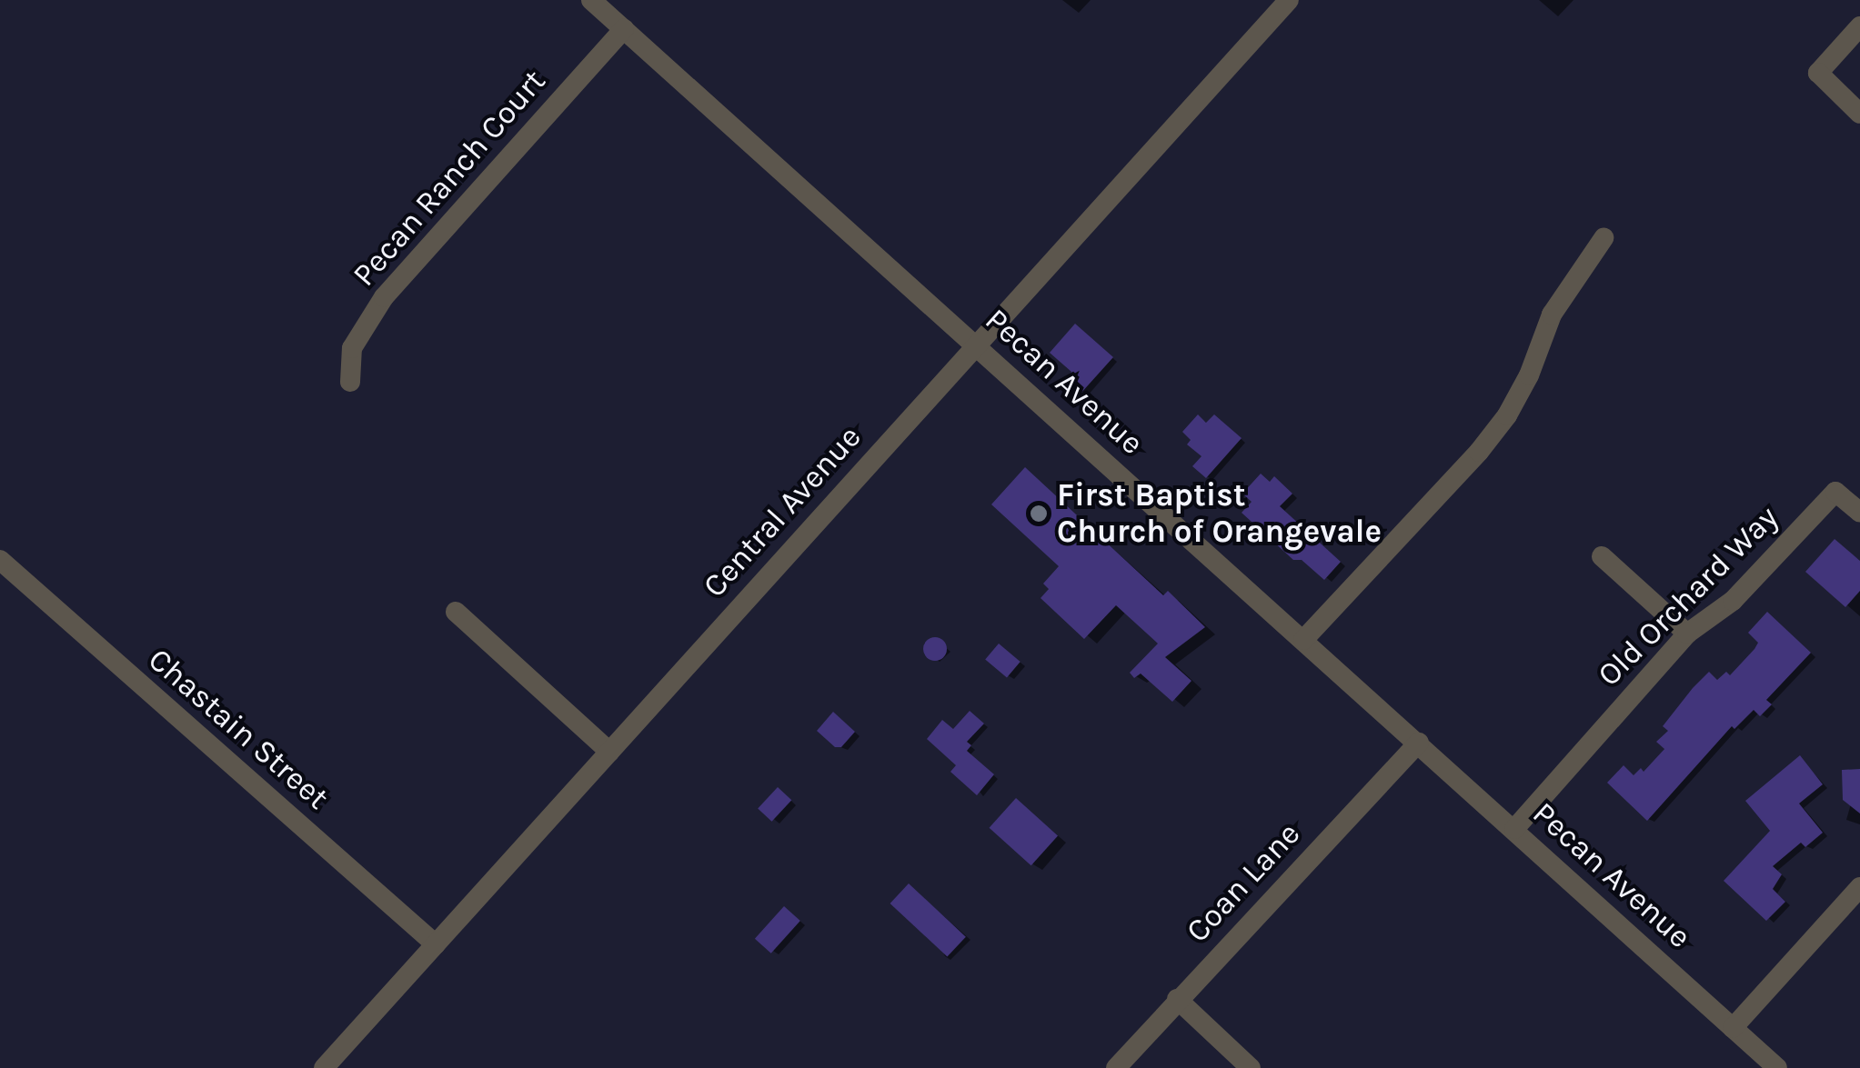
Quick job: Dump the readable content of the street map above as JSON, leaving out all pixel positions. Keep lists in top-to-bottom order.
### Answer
{
  "streets": {
    "street": [
      "Pecan Ranch Court",
      "Pecan Avenue",
      "Central Avenue",
      "Old Orchard Way",
      "Chastain Street",
      "Coan Lane"
    ]
  },
  "crossings": [
    ["Pecan Ranch Court", "Pecan Avenue"],
    ["Pecan Avenue", "Central Avenue"],
    ["Pecan Avenue", "Old Orchard Way"],
    ["Pecan Avenue", "Coan Lane"],
    ["Central Avenue", "Chastain Street"]
  ],
  "places": ["First Baptist Church of Orangevale"]
}
